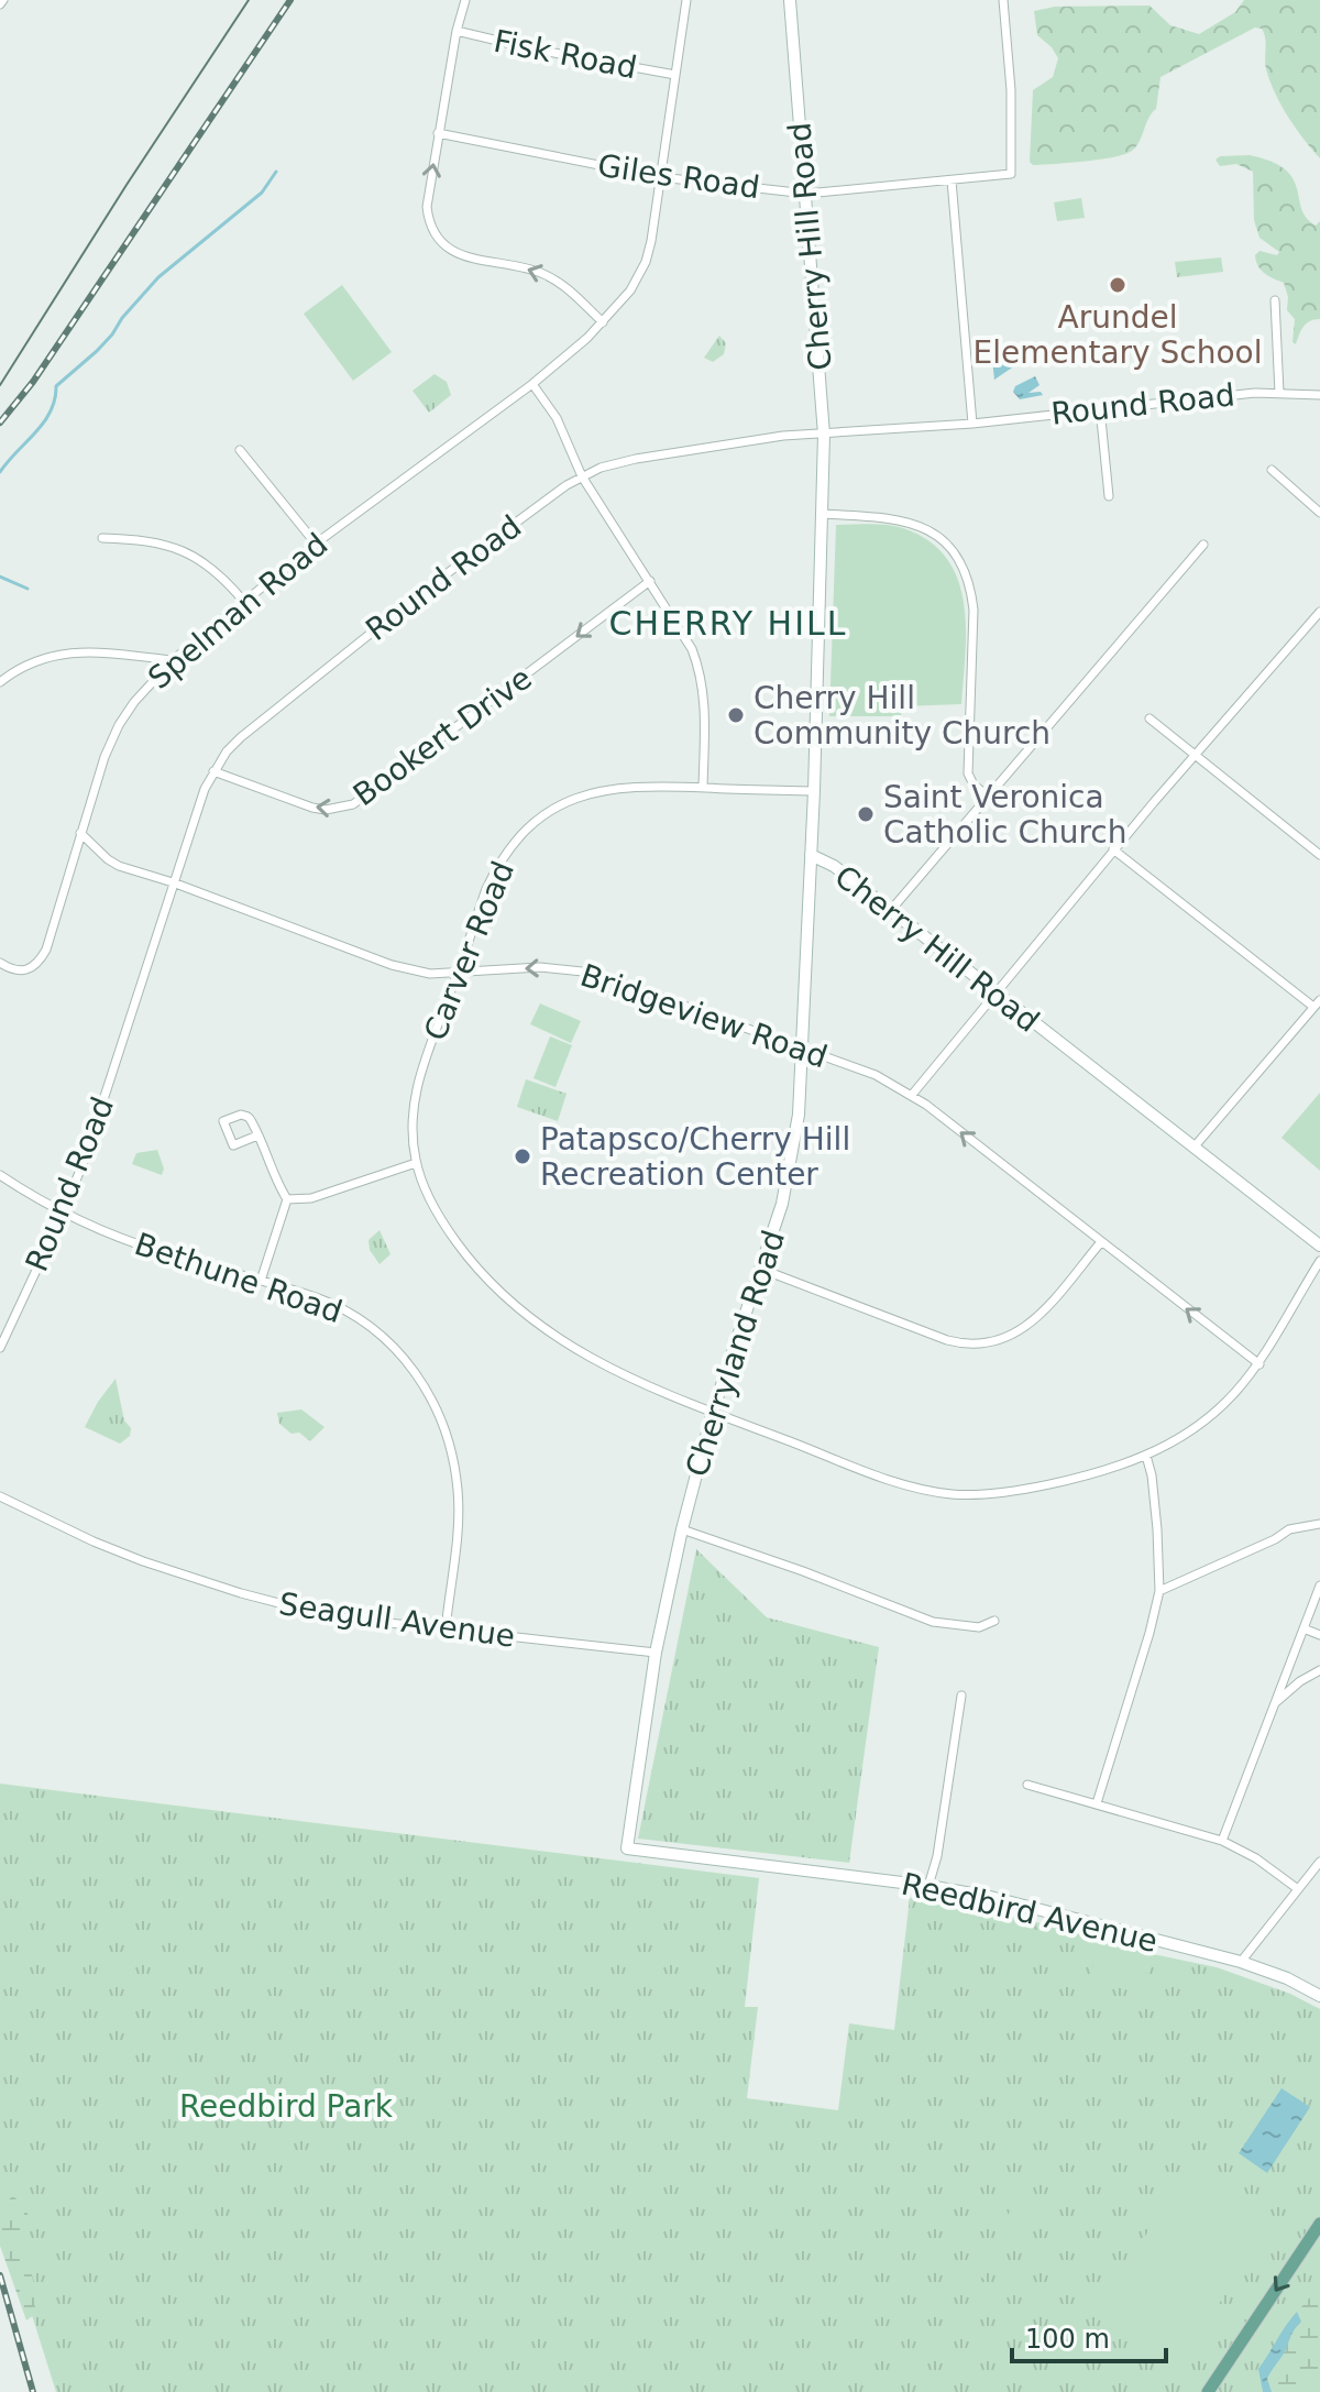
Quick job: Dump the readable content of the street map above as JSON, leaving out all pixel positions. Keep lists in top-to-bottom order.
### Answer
{
  "streets": {
    "street": [
      "Fisk Road",
      "Giles Road",
      "Cherry Hill Road",
      "Round Road",
      "Spelman Road",
      "Bookert Drive",
      "Carver Road",
      "Bridgeview Road",
      "Bethune Road",
      "Cherryland Road",
      "Seagull Avenue",
      "Reedbird Avenue"
    ]
  },
  "crossings": [
    ["Fisk Road", "Spelman Road"],
    ["Giles Road", "Cherry Hill Road"],
    ["Giles Road", "Spelman Road"],
    ["Cherry Hill Road", "Round Road"],
    ["Cherry Hill Road", "Carver Road"],
    ["Cherry Hill Road", "Cherryland Road"],
    ["Round Road", "Bookert Drive"],
    ["Round Road", "Bridgeview Road"],
    ["Round Road", "Bethune Road"],
    ["Spelman Road", "Bridgeview Road"],
    ["Carver Road", "Bridgeview Road"],
    ["Carver Road", "Cherryland Road"],
    ["Bridgeview Road", "Cherryland Road"],
    ["Bethune Road", "Seagull Avenue"],
    ["Cherryland Road", "Seagull Avenue"],
    ["Cherryland Road", "Reedbird Avenue"]
  ],
  "one_way": ["Bookert Drive", "Bridgeview Road"],
  "districts": ["CHERRY HILL"],
  "parks": ["Reedbird Park"],
  "places": [
    "Arundel Elementary School",
    "Cherry Hill Community Church",
    "Saint Veronica Catholic Church",
    "Patapsco/Cherry Hill Recreation Center"
  ],
  "scale_bar": "100 m"
}
